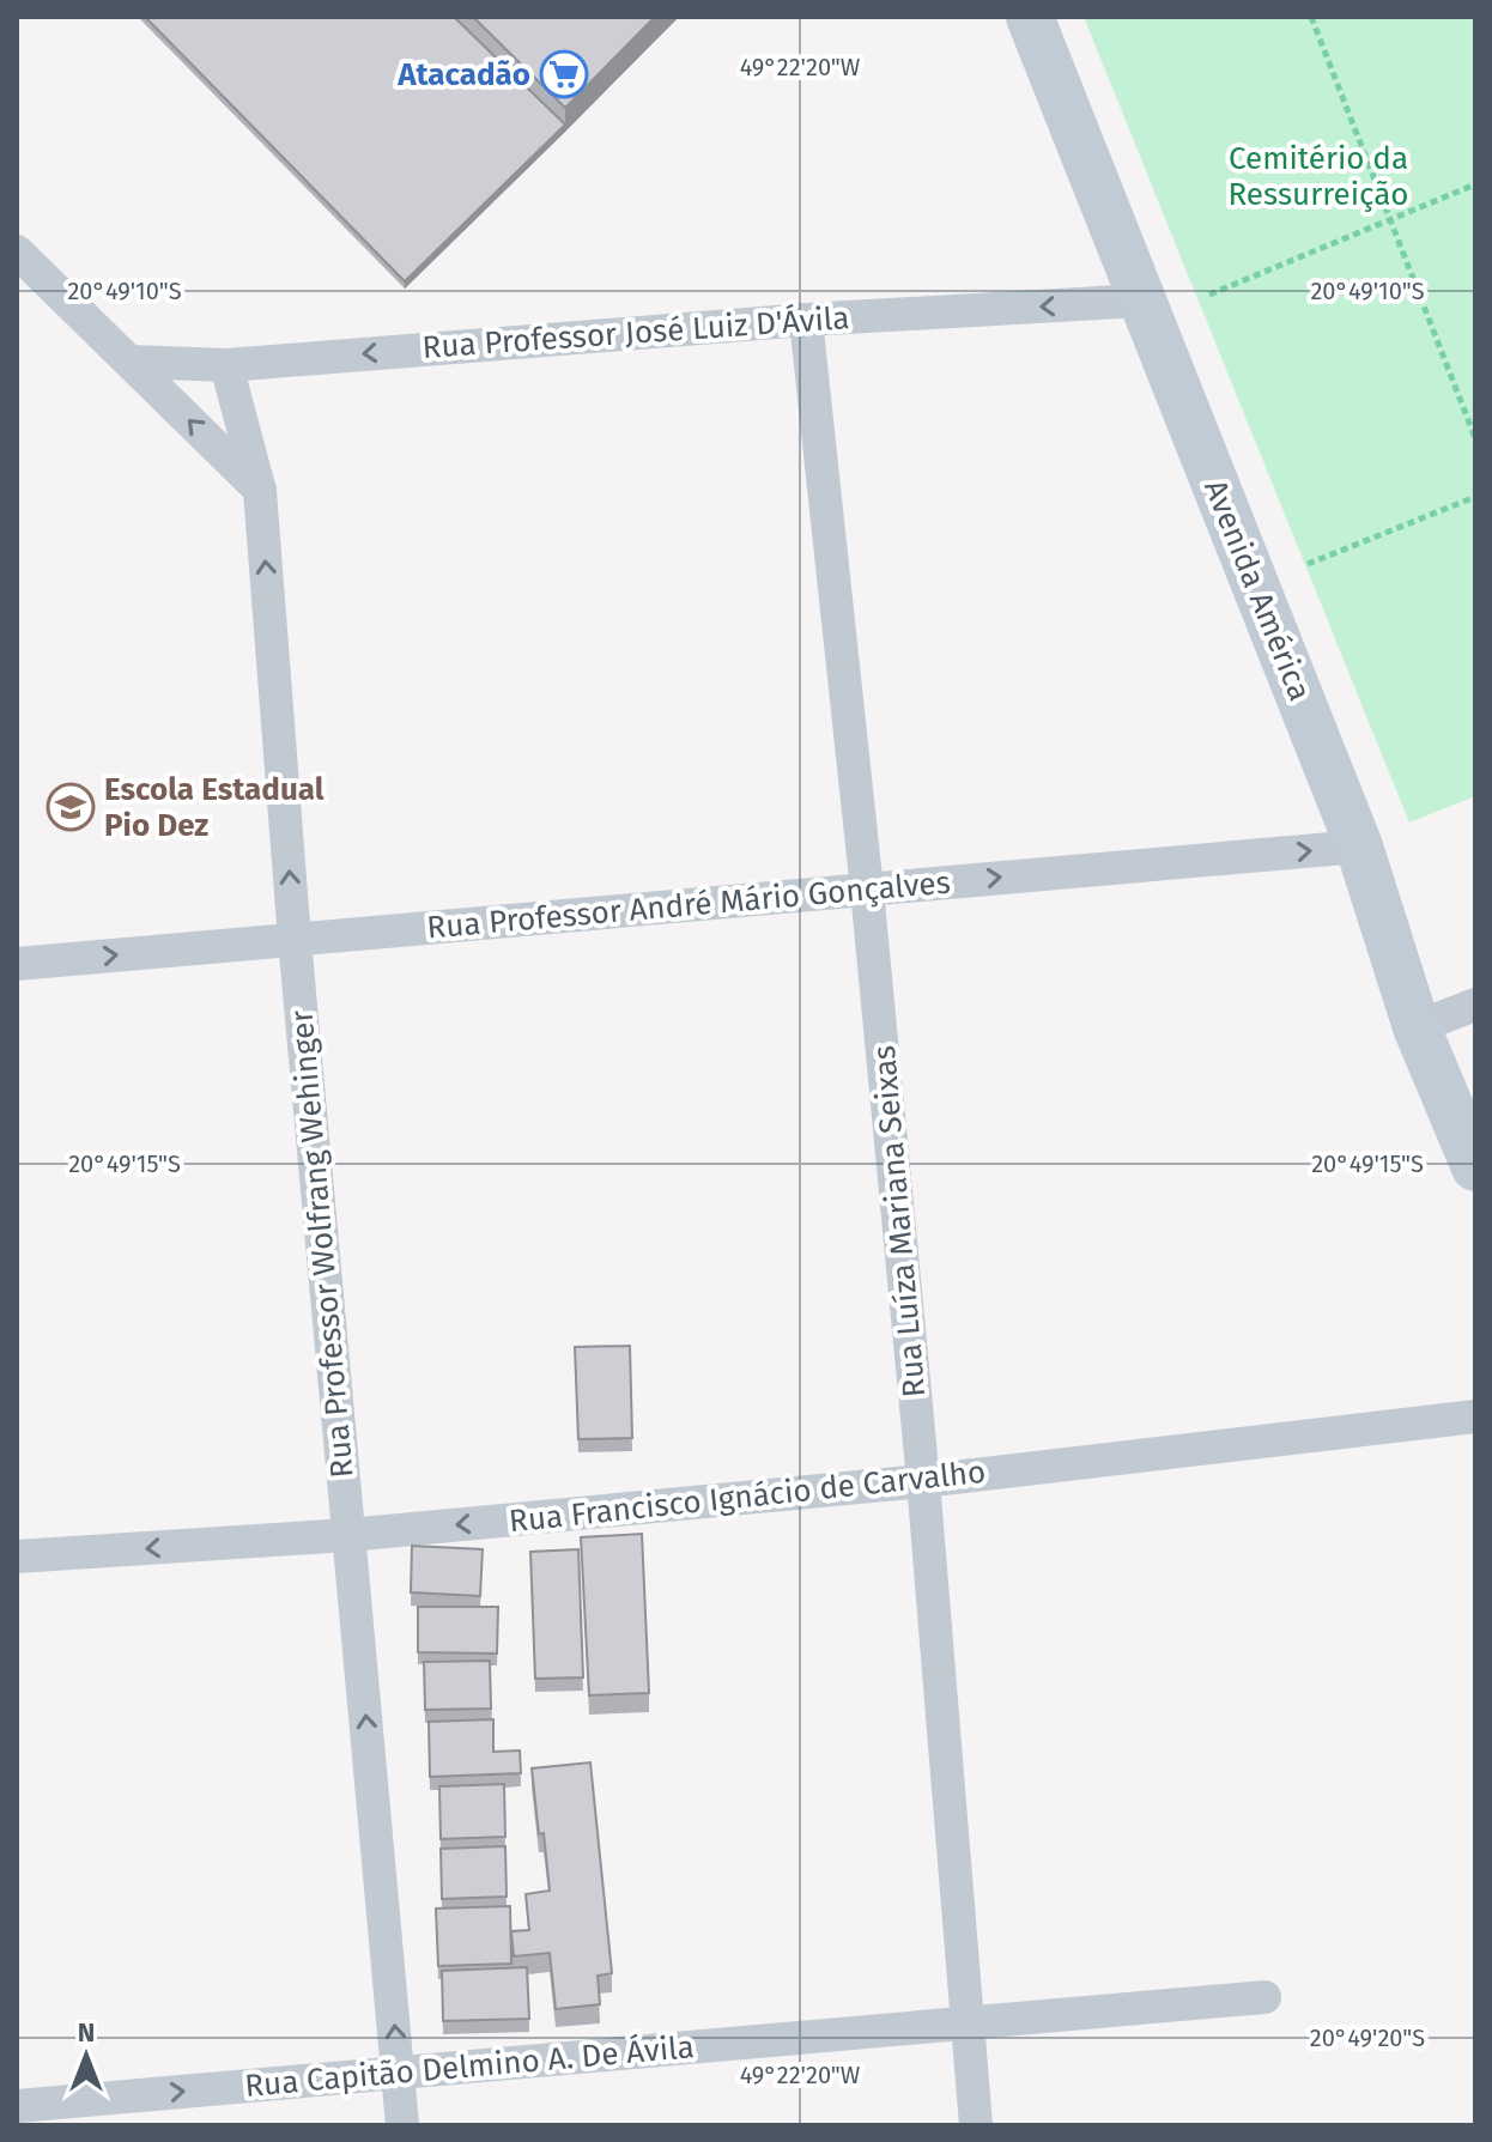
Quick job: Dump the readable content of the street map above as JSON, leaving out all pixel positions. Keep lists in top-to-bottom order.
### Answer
{
  "streets": {
    "street": [
      "Rua Professor José Luiz D'Ávila",
      "Avenida América",
      "Rua Professor André Mário Gonçalves",
      "Rua Luíza Mariana Seixas",
      "Rua Professor Wolfrang Wehinger",
      "Rua Francisco Ignácio de Carvalho",
      "Rua Capitão Delmino A. De Ávila"
    ]
  },
  "crossings": [
    ["Rua Professor José Luiz D'Ávila", "Avenida América"],
    ["Rua Professor José Luiz D'Ávila", "Rua Luíza Mariana Seixas"],
    ["Rua Professor José Luiz D'Ávila", "Rua Professor Wolfrang Wehinger"],
    ["Avenida América", "Rua Professor André Mário Gonçalves"],
    ["Rua Professor André Mário Gonçalves", "Rua Luíza Mariana Seixas"],
    ["Rua Professor André Mário Gonçalves", "Rua Professor Wolfrang Wehinger"],
    ["Rua Luíza Mariana Seixas", "Rua Francisco Ignácio de Carvalho"],
    ["Rua Luíza Mariana Seixas", "Rua Capitão Delmino A. De Ávila"],
    ["Rua Professor Wolfrang Wehinger", "Rua Francisco Ignácio de Carvalho"],
    ["Rua Professor Wolfrang Wehinger", "Rua Capitão Delmino A. De Ávila"]
  ],
  "one_way": [
    "Rua Professor José Luiz D'Ávila",
    "Rua Professor André Mário Gonçalves",
    "Rua Professor Wolfrang Wehinger",
    "Rua Francisco Ignácio de Carvalho"
  ],
  "parks": ["Cemitério da Ressurreição"],
  "places": {
    "supermarket": ["Atacadão"],
    "school or university": ["Escola Estadual Pio Dez"]
  },
  "north": "top",
  "coordinates": [
    "49°22'20\"W",
    "20°49'10\"S",
    "20°49'15\"S",
    "20°49'20\"S"
  ]
}
